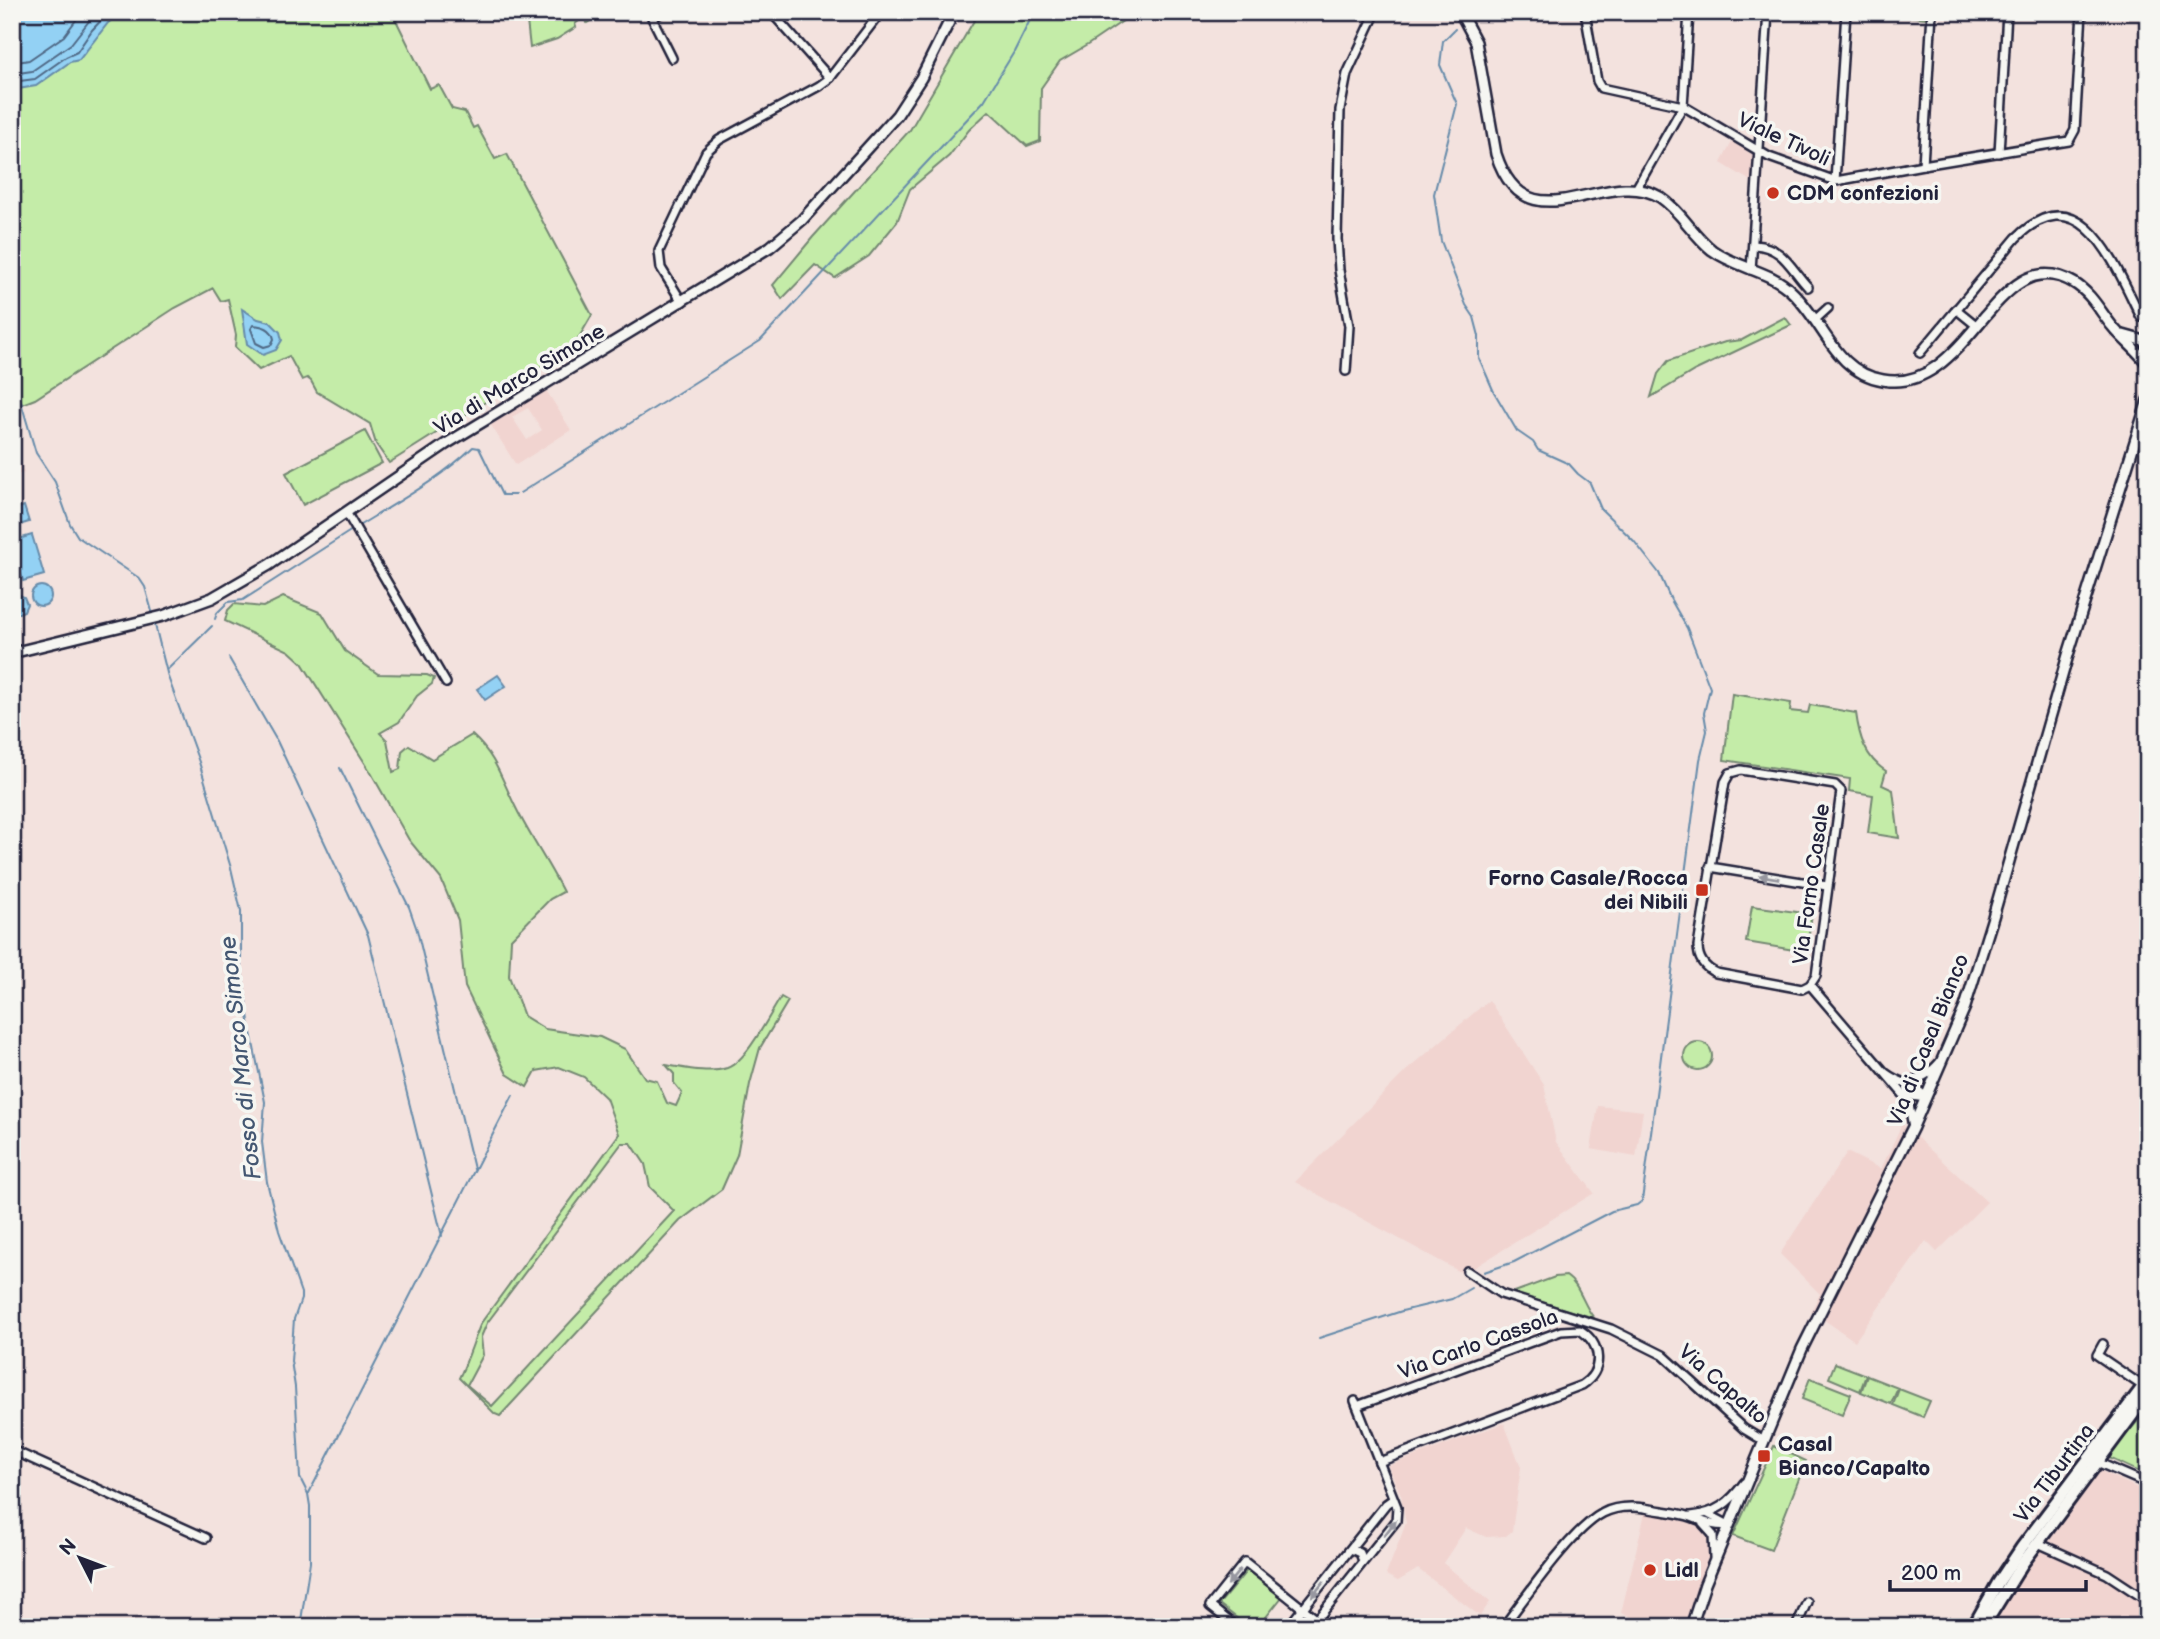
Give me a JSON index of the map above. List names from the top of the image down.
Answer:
{
  "streets": {
    "main road": ["Via Tiburtina"],
    "street": [
      "Viale Tivoli",
      "Via di Marco Simone",
      "Via Forno Casale",
      "Via di Casal Bianco",
      "Via Carlo Cassola",
      "Via Capalto"
    ]
  },
  "crossings": [
    ["Via di Casal Bianco", "Via Capalto"]
  ],
  "water": ["Fosso di Marco Simone"],
  "places": {
    "other": ["CDM confezioni", "Lidl"],
    "transit": ["Forno Casale/Rocca dei Nibili", "Casal Bianco/Capalto"]
  },
  "scale_bar": "200 m",
  "north": "top left"
}
